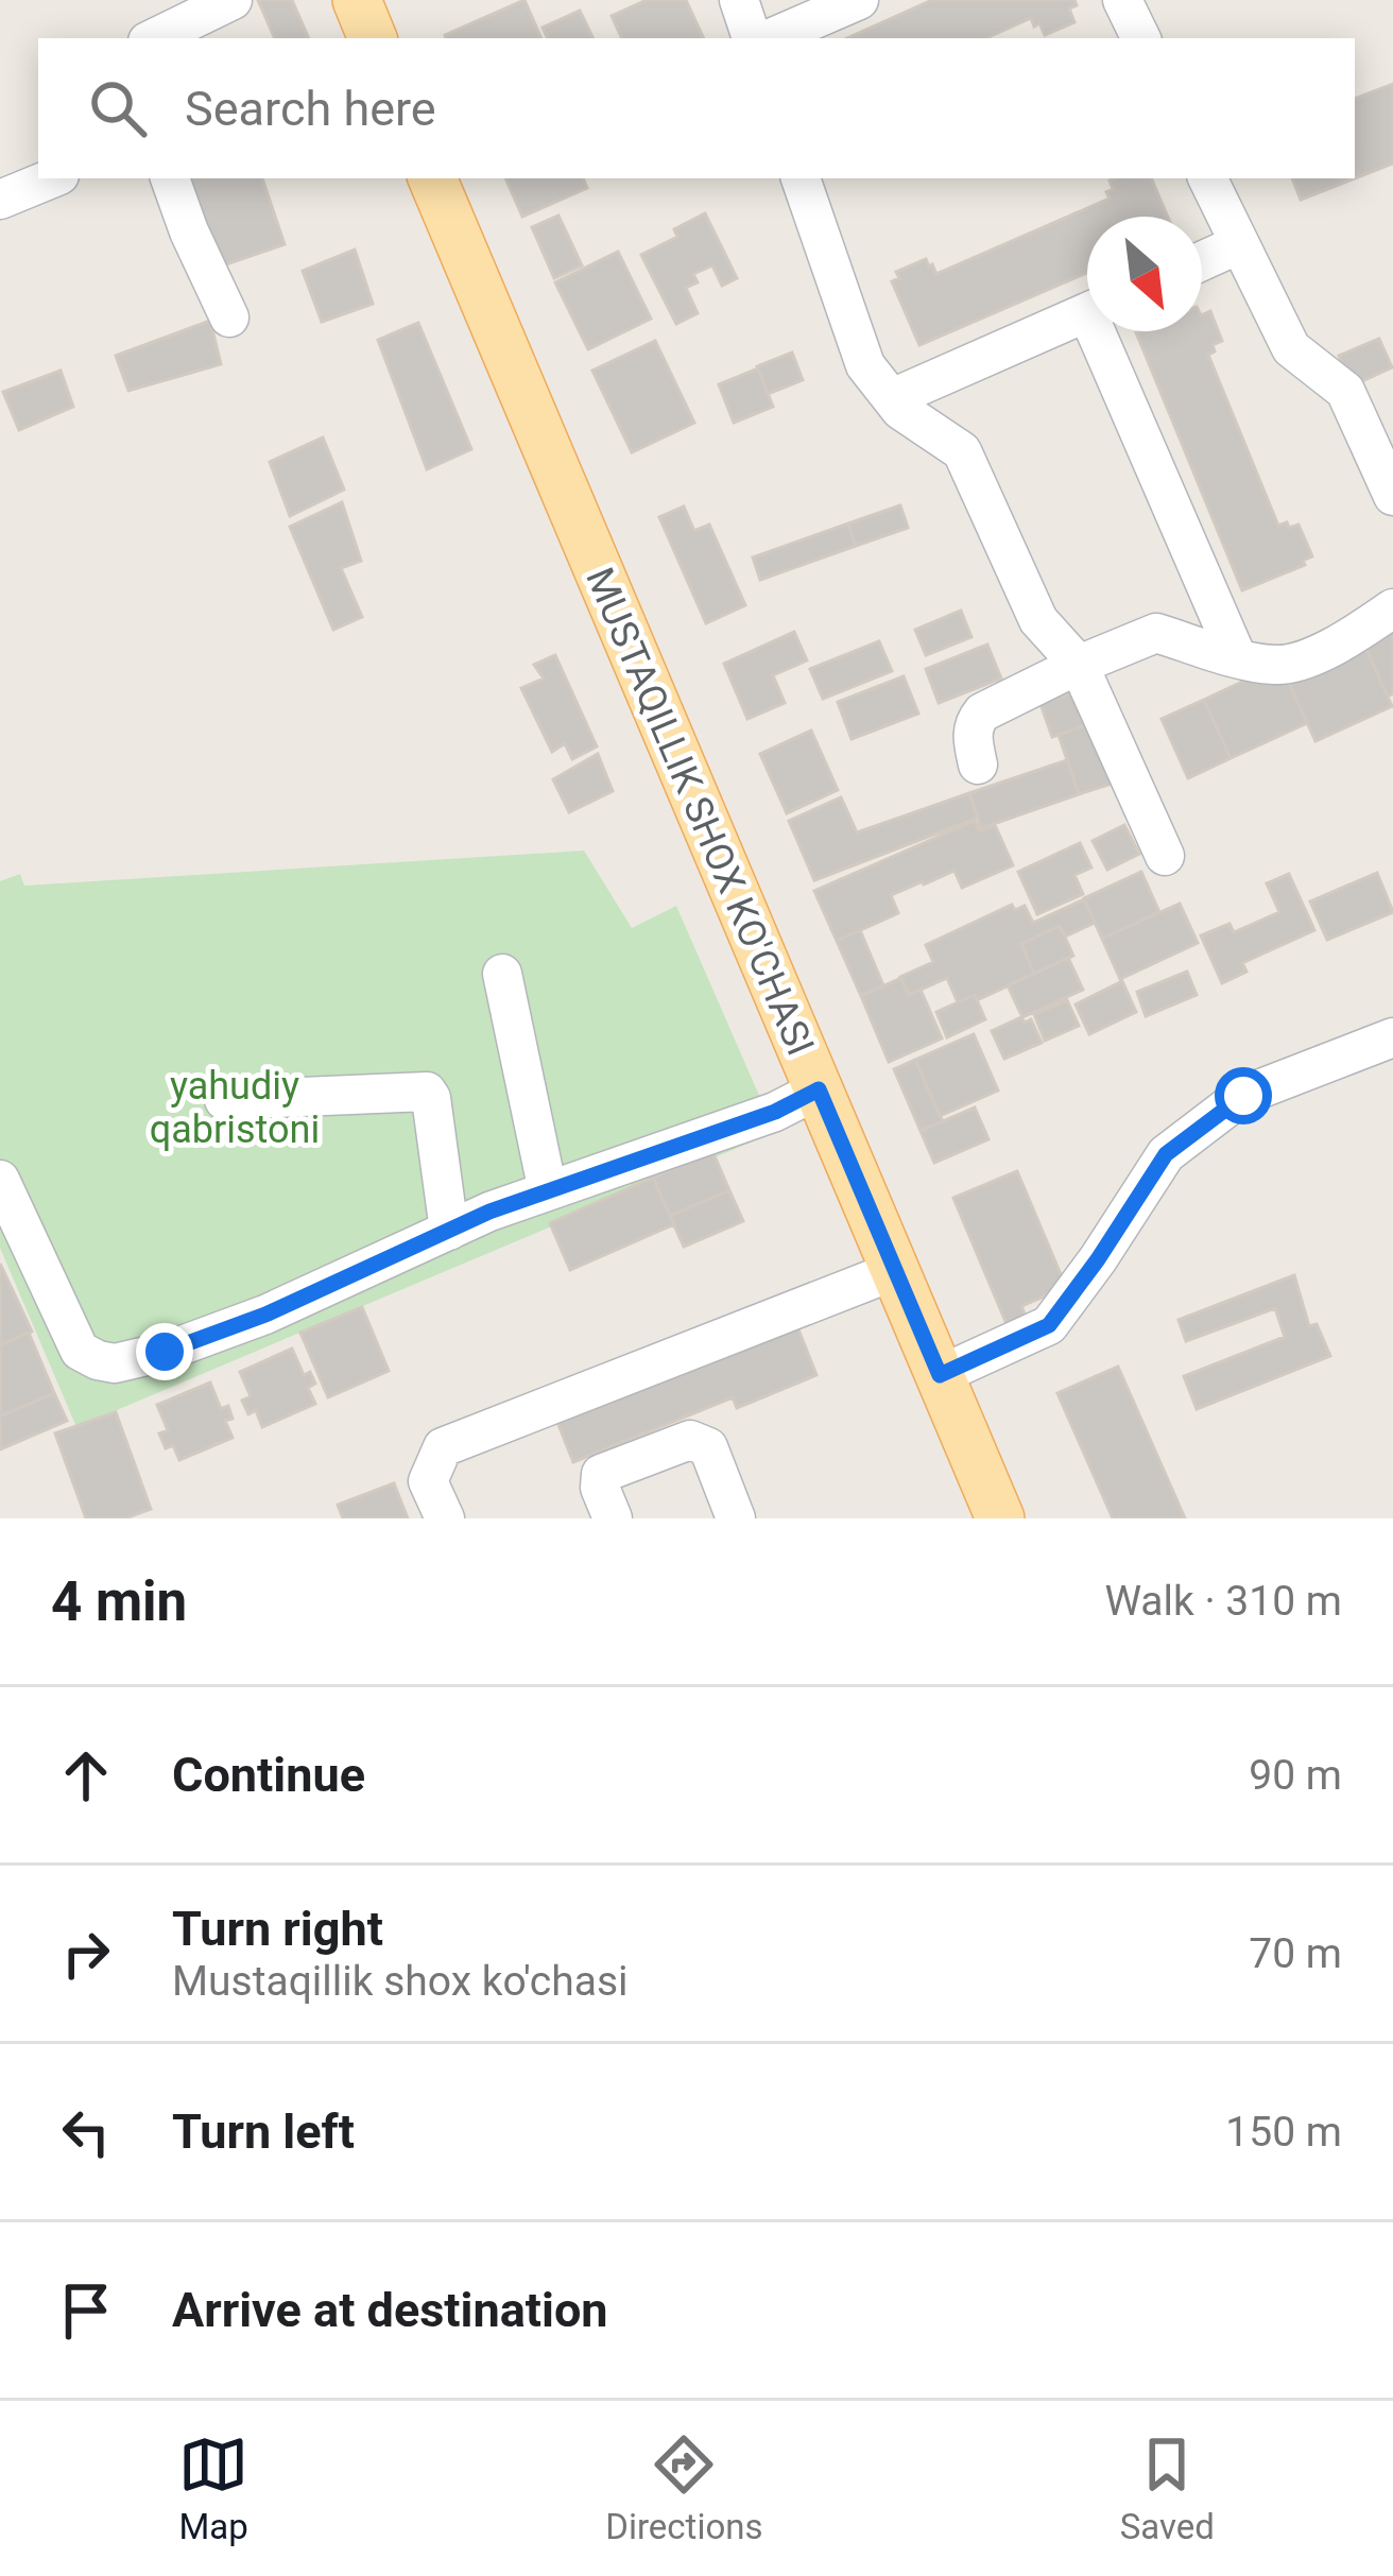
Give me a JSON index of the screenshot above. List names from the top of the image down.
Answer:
{
  "streets": {
    "main road": ["MUSTAQILLIK SHOX KO'CHASI"]
  },
  "parks": ["yahudiy qabristoni"],
  "north": "bottom right",
  "page": {
    "search": "Search here",
    "heading": ["4 min", "Walk · 310 m"],
    "list": [
      ["Continue", "90 m"],
      ["Turn right", "Mustaqillik shox ko'chasi", "70 m"],
      ["Turn left", "150 m"],
      "Arrive at destination"
    ],
    "nav": ["Map", "Directions", "Saved"]
  }
}
